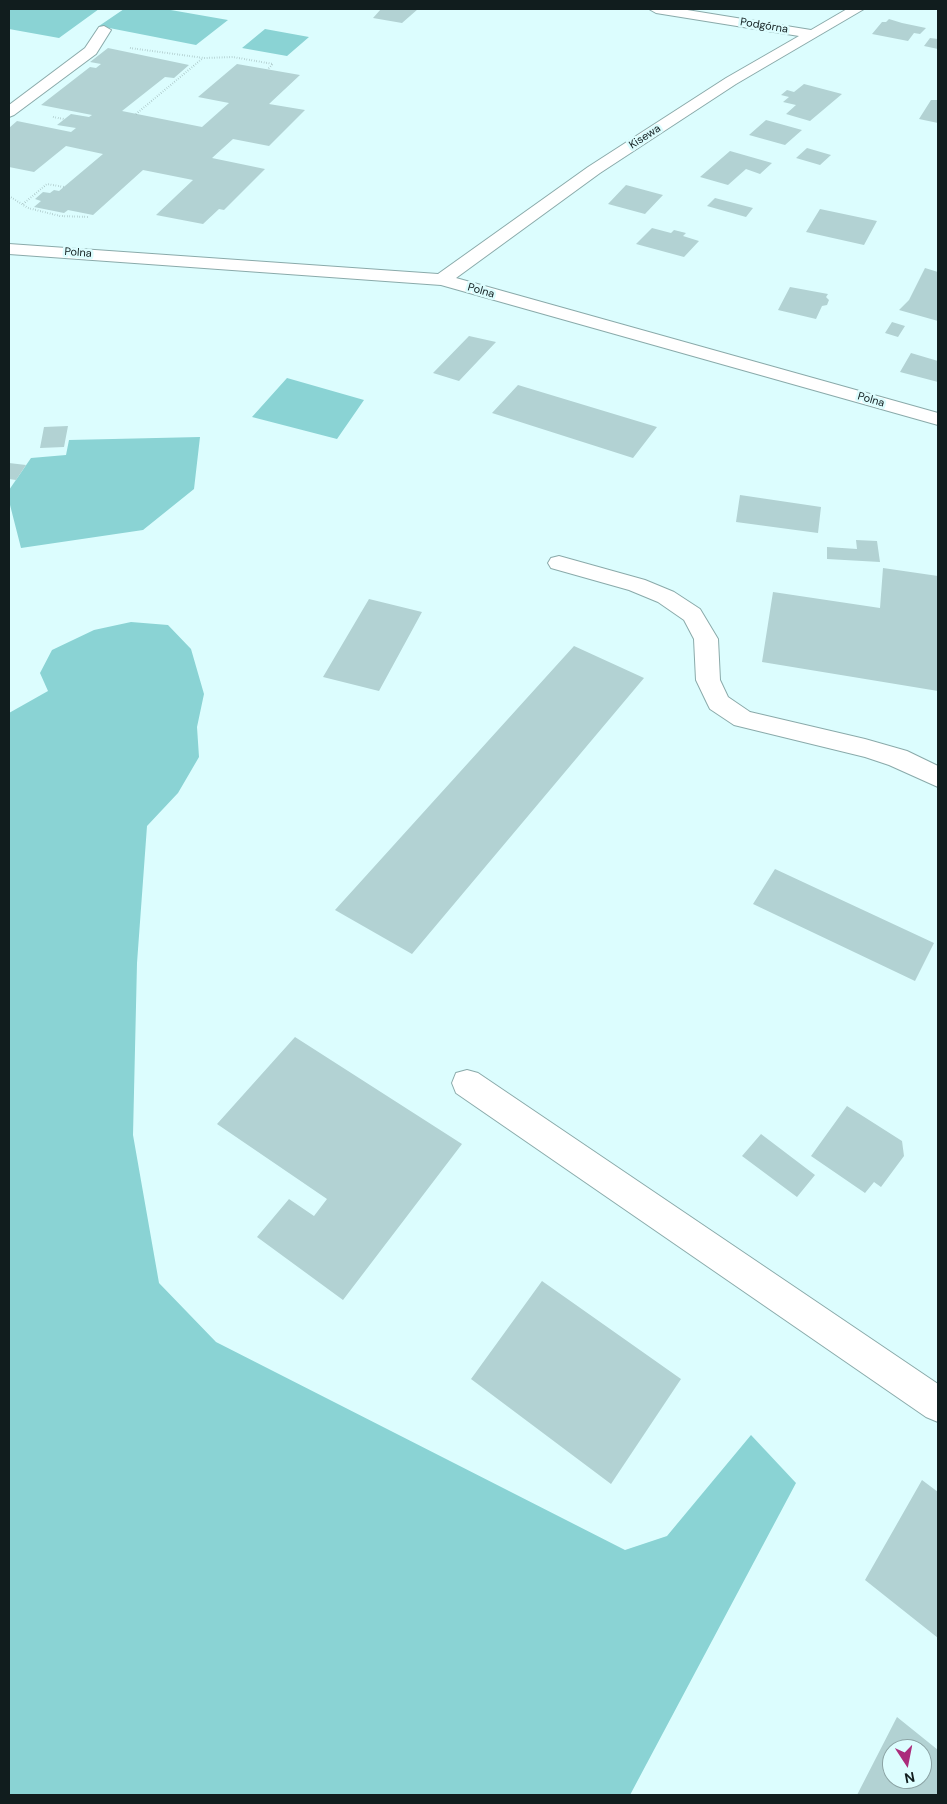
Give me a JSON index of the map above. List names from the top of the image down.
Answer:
{
  "streets": {
    "street": ["Podgórna", "Kisewa", "Polna"]
  },
  "crossings": [
    ["Podgórna", "Kisewa"],
    ["Kisewa", "Polna"]
  ],
  "north": "bottom"
}
